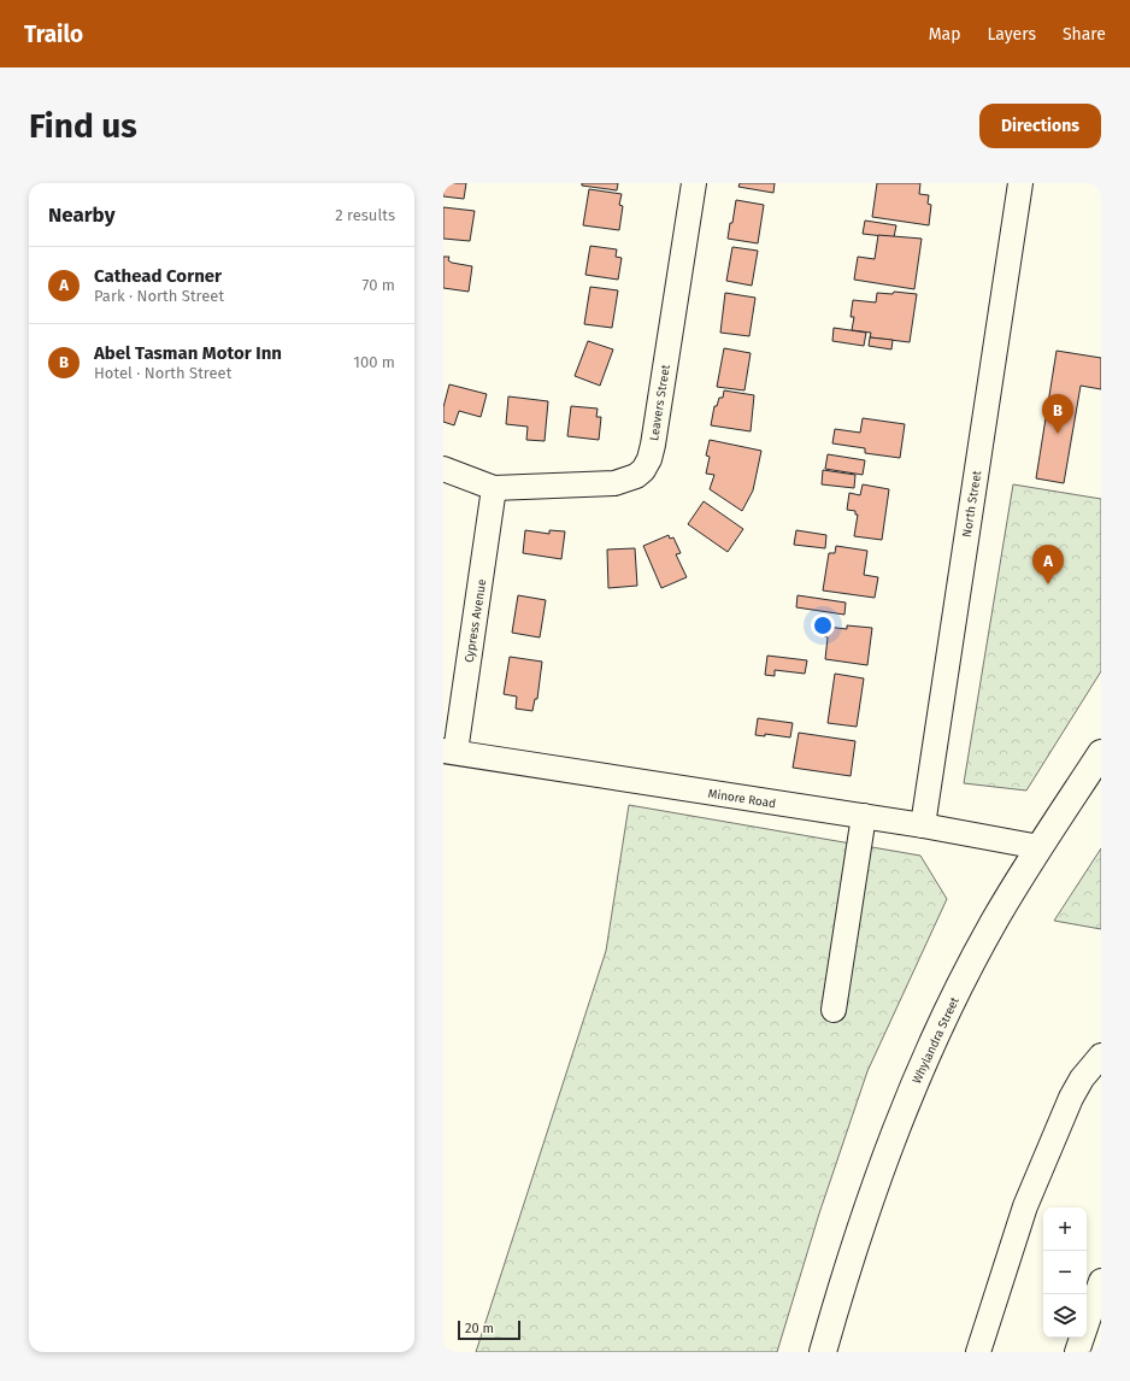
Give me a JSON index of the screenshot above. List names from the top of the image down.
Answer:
{
  "streets": {
    "highway": ["Whylandra Street"],
    "street": [
      "Leavers Street",
      "North Street",
      "Cypress Avenue",
      "Minore Road"
    ]
  },
  "crossings": [
    ["Leavers Street", "Cypress Avenue"],
    ["North Street", "Minore Road"],
    ["Cypress Avenue", "Minore Road"],
    ["Minore Road", "Whylandra Street"]
  ],
  "scale_bar": "20 m",
  "page": {
    "header": "Trailo",
    "nav": ["Map", "Layers", "Share"],
    "buttons": "Directions",
    "title": "Find us",
    "heading": ["Nearby", "2 results"],
    "list": [
      {
        "mark": "A",
        "name": "Cathead Corner",
        "note": "Park · North Street",
        "value": "70 m"
      },
      {
        "mark": "B",
        "name": "Abel Tasman Motor Inn",
        "note": "Hotel · North Street",
        "value": "100 m"
      }
    ],
    "pins": ["B", "A"],
    "map_buttons": ["+", "−"],
    "scale": "20 m"
  }
}
